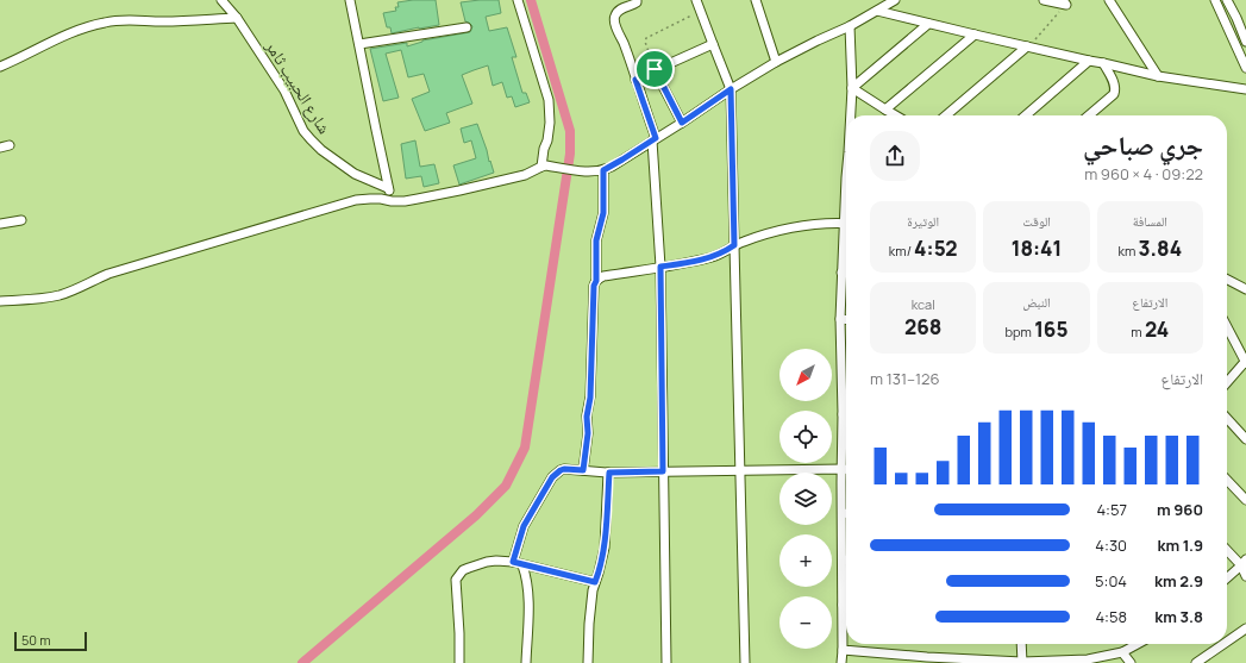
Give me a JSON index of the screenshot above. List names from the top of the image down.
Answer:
{
  "streets": {
    "street": ["شارع الحبيب ثامر"]
  },
  "scale_bar": "50 m",
  "north": "bottom left",
  "page": {
    "heading": ["جري صباحي", "09:22 · 4 × 960 m"],
    "stats": [
      ["المسافة", "3.84 km"],
      ["الوقت", "18:41"],
      ["الوتيرة", "4:52 /km"],
      ["الارتفاع", "24 m"],
      ["النبض", "165 bpm"],
      ["kcal", "268"]
    ],
    "map_buttons": ["+", "−"],
    "chart": ["الارتفاع", "126–131 m"],
    "list": [
      {
        "name": "960 m",
        "note": "4:57"
      },
      {
        "name": "1.9 km",
        "note": "4:30"
      },
      {
        "name": "2.9 km",
        "note": "5:04"
      },
      {
        "name": "3.8 km",
        "note": "4:58"
      }
    ],
    "scale": "50 m"
  }
}
